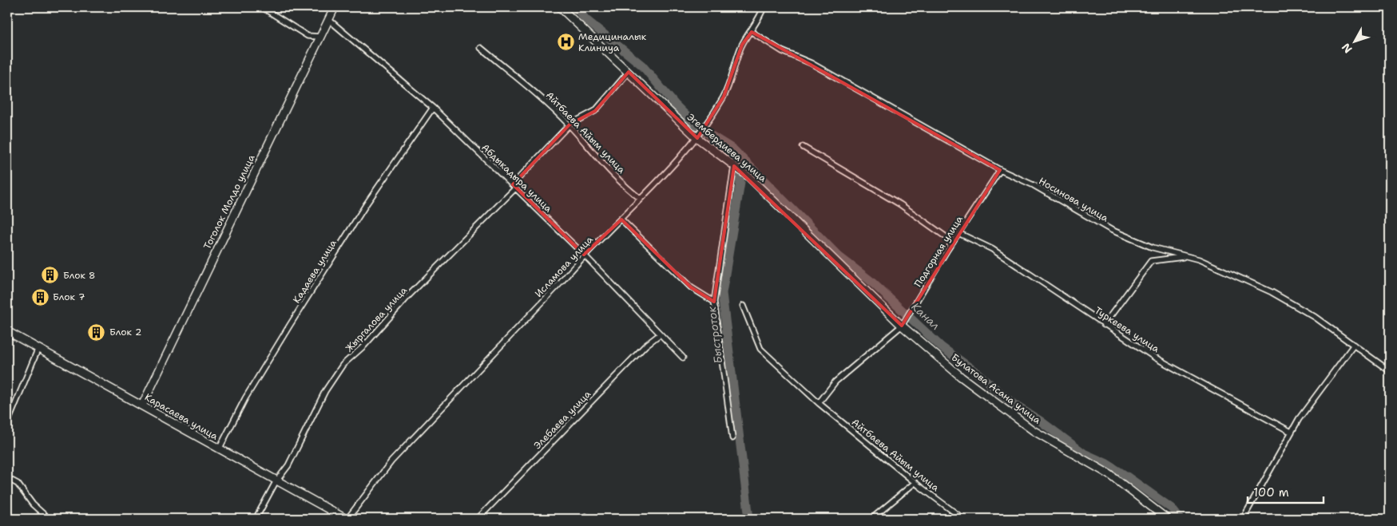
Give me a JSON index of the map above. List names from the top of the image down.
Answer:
{
  "streets": {
    "street": [
      "Айтбаева Айым улица",
      "Эгембердиева улица",
      "Абдыкадыра улица",
      "Носинова улица",
      "Тоголок Молдо улица",
      "Подгорная улица",
      "Исламова улица",
      "Кадаева улица",
      "Жыргалова улица",
      "Туркеева улица",
      "Булатова Асана улица",
      "Карасаева улица",
      "Элебаева улица"
    ]
  },
  "crossings": [
    ["Айтбаева Айым улица", "Подгорная улица"],
    ["Айтбаева Айым улица", "Исламова улица"],
    ["Айтбаева Айым улица", "Жыргалова улица"],
    ["Эгембердиева улица", "Исламова улица"],
    ["Эгембердиева улица", "Жыргалова улица"],
    ["Эгембердиева улица", "Булатова Асана улица"],
    ["Абдыкадыра улица", "Тоголок Молдо улица"],
    ["Абдыкадыра улица", "Исламова улица"],
    ["Абдыкадыра улица", "Кадаева улица"],
    ["Абдыкадыра улица", "Жыргалова улица"],
    ["Абдыкадыра улица", "Элебаева улица"],
    ["Носинова улица", "Подгорная улица"],
    ["Носинова улица", "Исламова улица"],
    ["Тоголок Молдо улица", "Карасаева улица"],
    ["Подгорная улица", "Туркеева улица"],
    ["Подгорная улица", "Булатова Асана улица"],
    ["Исламова улица", "Карасаева улица"],
    ["Кадаева улица", "Карасаева улица"],
    ["Жыргалова улица", "Карасаева улица"]
  ],
  "water": ["Канал", "Быстроток"],
  "places": {
    "hospital": ["Медициналык Клиниуа"],
    "building": ["Блок 8", "Блок 7", "Блок 2"]
  },
  "scale_bar": "100 m",
  "north": "bottom left"
}
